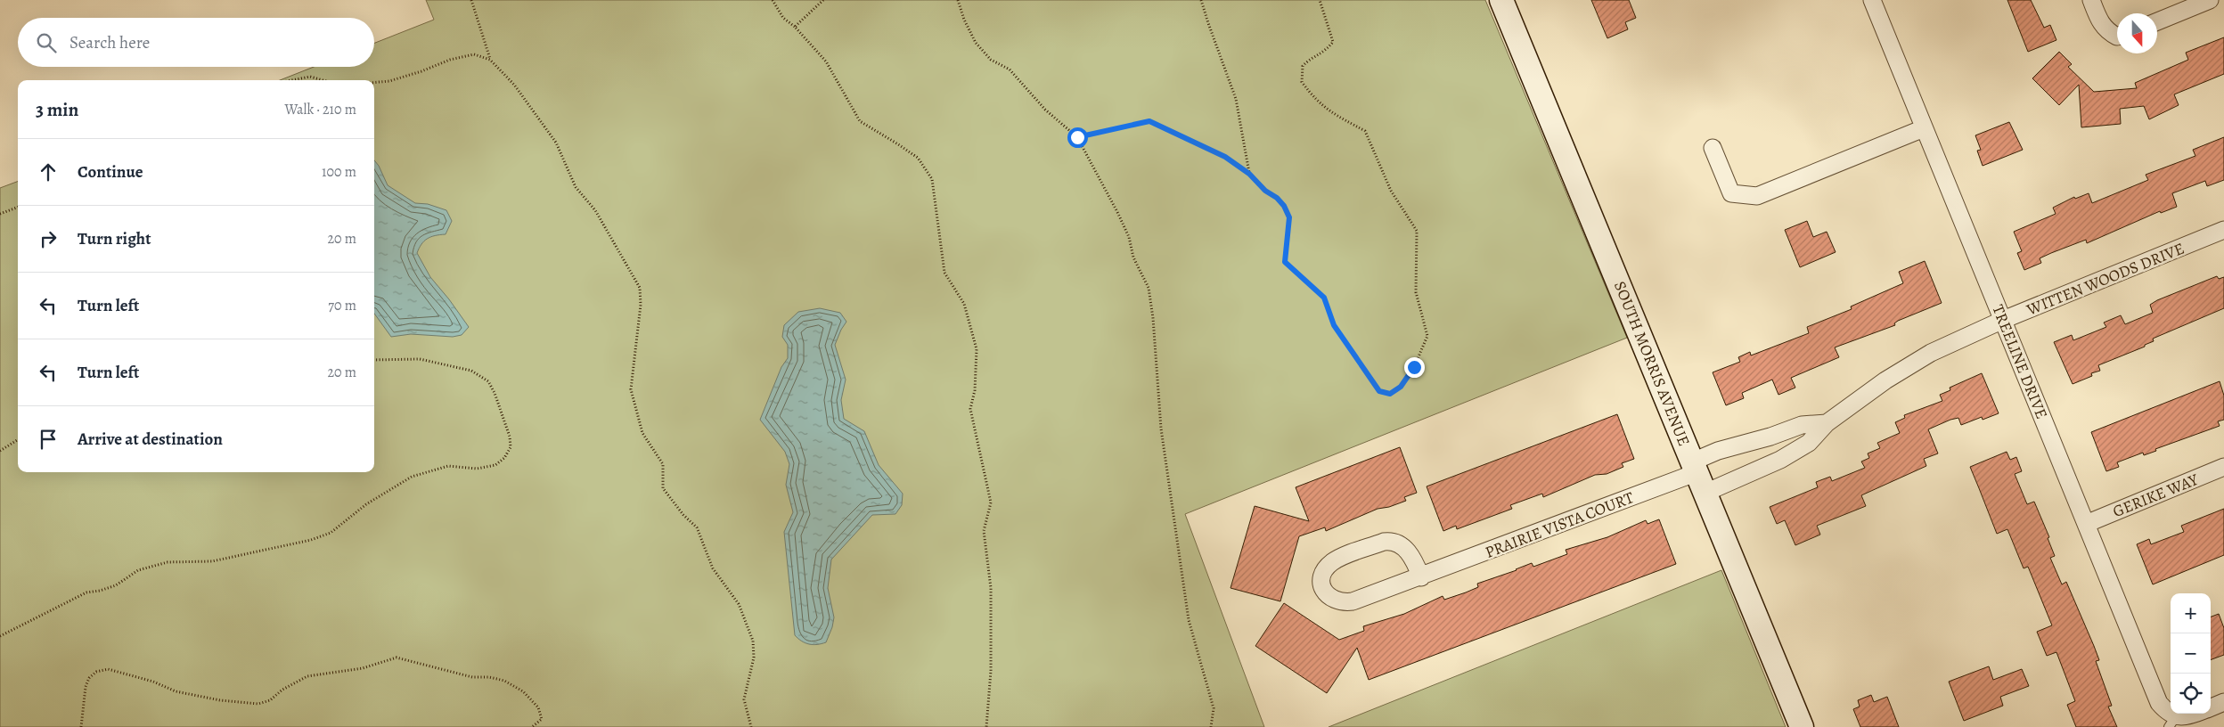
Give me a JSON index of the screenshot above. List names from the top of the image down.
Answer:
{
  "streets": {
    "street": [
      "WITTEN WOODS DRIVE",
      "TREELINE DRIVE",
      "SOUTH MORRIS AVENUE",
      "GERIKE WAY",
      "PRAIRIE VISTA COURT"
    ]
  },
  "crossings": [
    ["WITTEN WOODS DRIVE", "TREELINE DRIVE"],
    ["WITTEN WOODS DRIVE", "SOUTH MORRIS AVENUE"],
    ["WITTEN WOODS DRIVE", "PRAIRIE VISTA COURT"],
    ["TREELINE DRIVE", "GERIKE WAY"],
    ["SOUTH MORRIS AVENUE", "PRAIRIE VISTA COURT"]
  ],
  "north": "bottom",
  "page": {
    "search": "Search here",
    "heading": ["3 min", "Walk · 210 m"],
    "list": [
      ["Continue", "100 m"],
      ["Turn right", "20 m"],
      ["Turn left", "70 m"],
      ["Turn left", "20 m"],
      "Arrive at destination"
    ],
    "map_buttons": ["+", "−"]
  }
}
